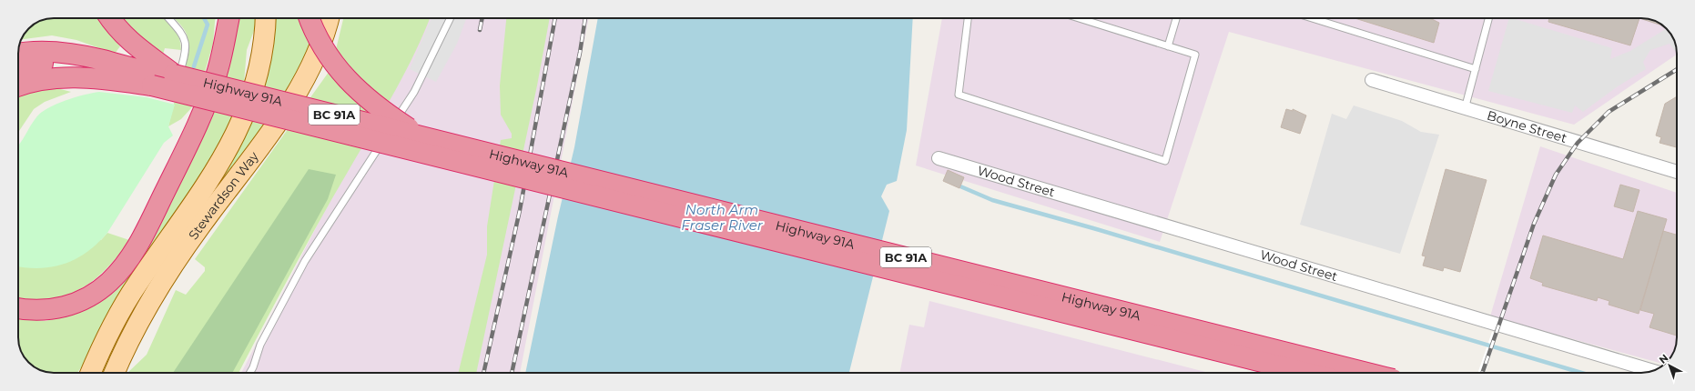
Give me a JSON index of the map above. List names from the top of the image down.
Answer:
{
  "streets": {
    "highway": ["Highway 91A", "BC 91A"],
    "main road": ["Stewardson Way"],
    "street": ["Boyne Street", "Wood Street"]
  },
  "water": ["North Arm Fraser River"],
  "north": "top left"
}
